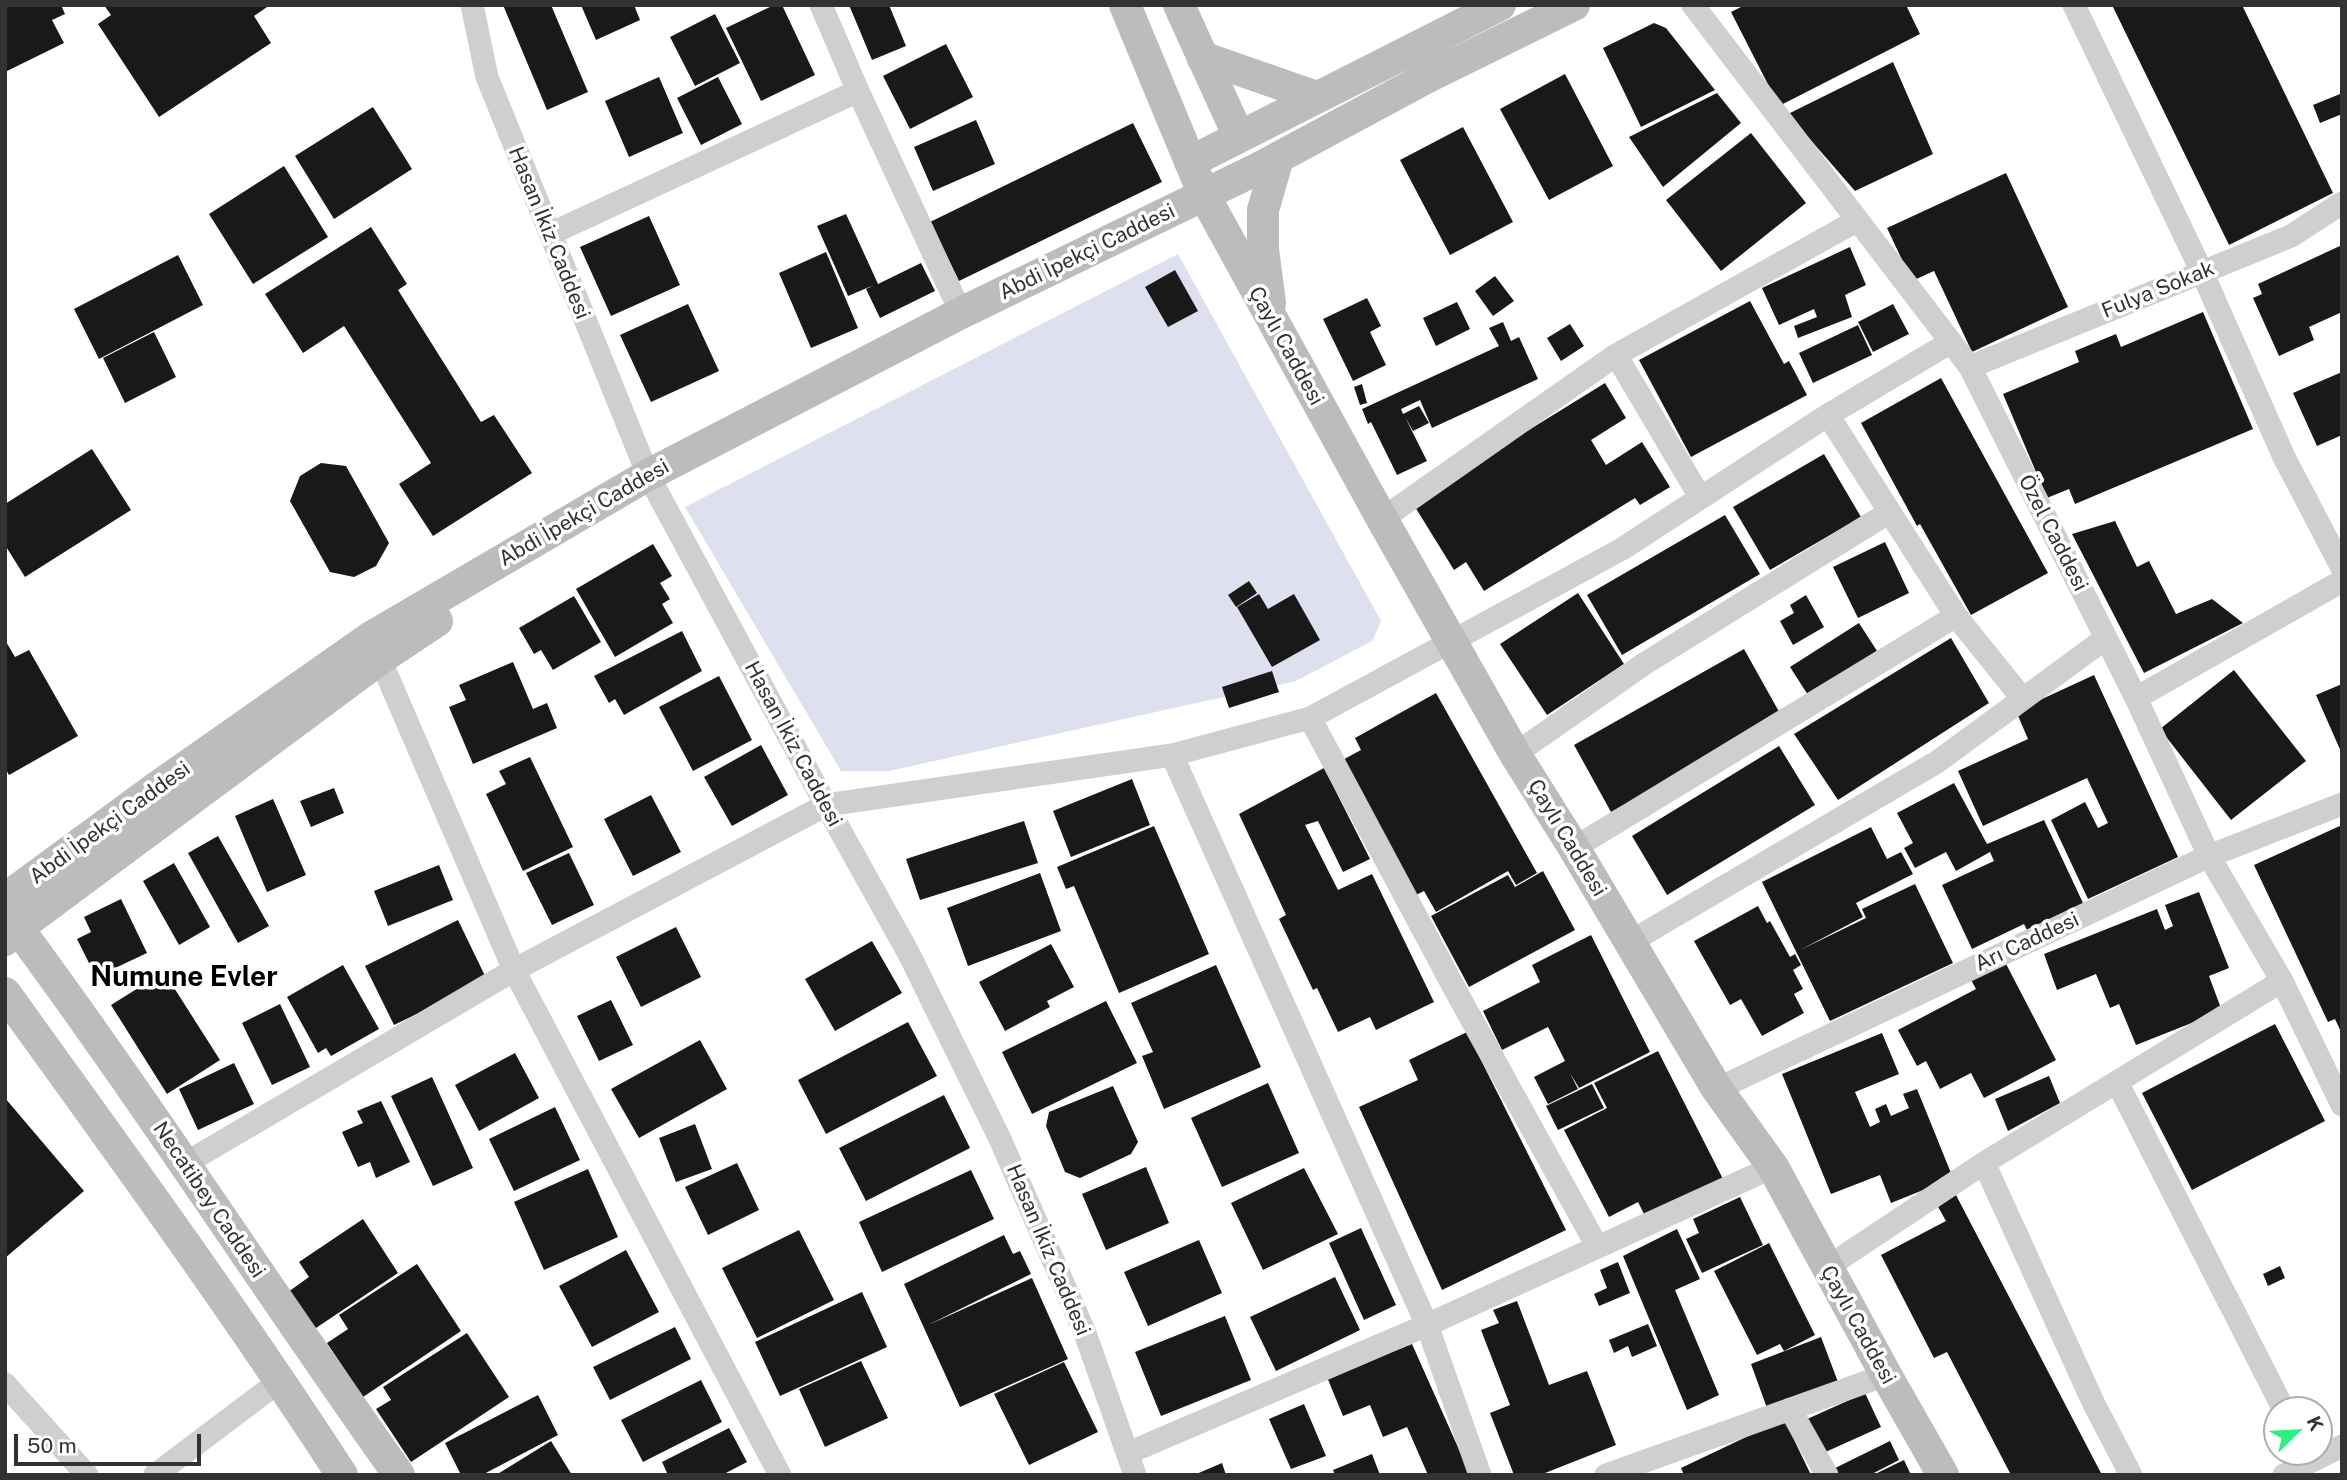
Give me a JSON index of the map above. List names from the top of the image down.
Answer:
{
  "streets": {
    "street": [
      "Hasan İkiz Caddesi",
      "Abdi İpekçi Caddesi",
      "Fulya Sokak",
      "Çaylı Caddesi",
      "Özel Caddesi",
      "Arı Caddesi",
      "Necatibey Caddesi"
    ]
  },
  "crossings": [
    ["Hasan İkiz Caddesi", "Abdi İpekçi Caddesi"],
    ["Abdi İpekçi Caddesi", "Çaylı Caddesi"],
    ["Fulya Sokak", "Özel Caddesi"],
    ["Çaylı Caddesi", "Arı Caddesi"],
    ["Özel Caddesi", "Arı Caddesi"]
  ],
  "districts": ["Numune Evler"],
  "scale_bar": "50 m",
  "north": "top right"
}
